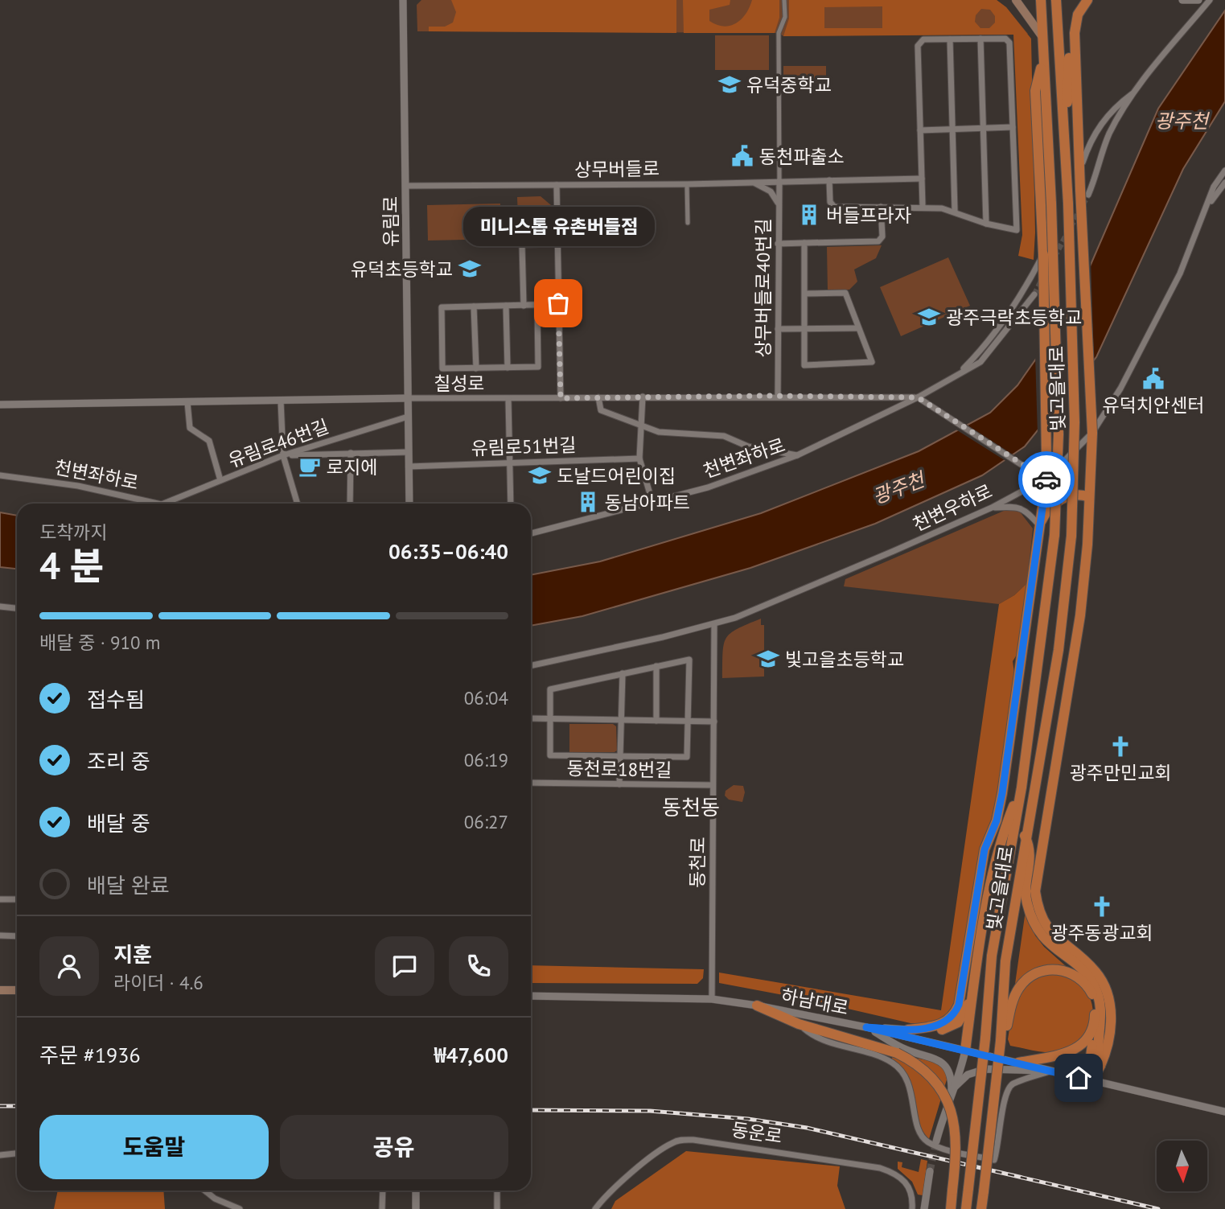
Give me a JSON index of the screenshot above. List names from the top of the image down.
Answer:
{
  "streets": {
    "highway": ["빛고을대로"],
    "street": [
      "상무버들로",
      "유림로",
      "상무버들로40번길",
      "칠성로",
      "유림로46번길",
      "유림로51번길",
      "천변좌하로",
      "천변우하로",
      "동천로18번길",
      "동천로",
      "하남대로",
      "동운로"
    ]
  },
  "crossings": [
    ["상무버들로", "유림로"],
    ["상무버들로", "상무버들로40번길"],
    ["유림로", "칠성로"],
    ["유림로", "유림로46번길"],
    ["유림로", "유림로51번길"],
    ["상무버들로40번길", "칠성로"],
    ["칠성로", "천변좌하로"],
    ["천변우하로", "동천로"],
    ["동천로18번길", "동천로"],
    ["동천로", "하남대로"]
  ],
  "districts": ["동천동"],
  "water": ["광주천"],
  "places": {
    "school or university": [
      "유덕중학교",
      "유덕초등학교",
      "광주극락초등학교",
      "도날드어린이집",
      "빛고을초등학교"
    ],
    "public building": ["동천파출소", "유덕치안센터"],
    "building": ["버들프라자", "동남아파트"],
    "other": ["미니스톱 유촌버들점"],
    "cafe": ["로지에"],
    "church": ["광주만민교회", "광주동광교회"]
  },
  "north": "bottom",
  "page": {
    "bubble": "미니스톱 유촌버들점",
    "heading": ["4 분", "도착까지", "06:35–06:40"],
    "panel": [
      "지훈",
      "라이더 · 4.6",
      "주문 #1936",
      "₩47,600"
    ],
    "bar": "배달 중 · 910 m",
    "list": [
      ["접수됨", "06:04"],
      ["조리 중", "06:19"],
      ["배달 중", "06:27"],
      "배달 완료"
    ],
    "buttons": ["도움말", "공유"]
  }
}
